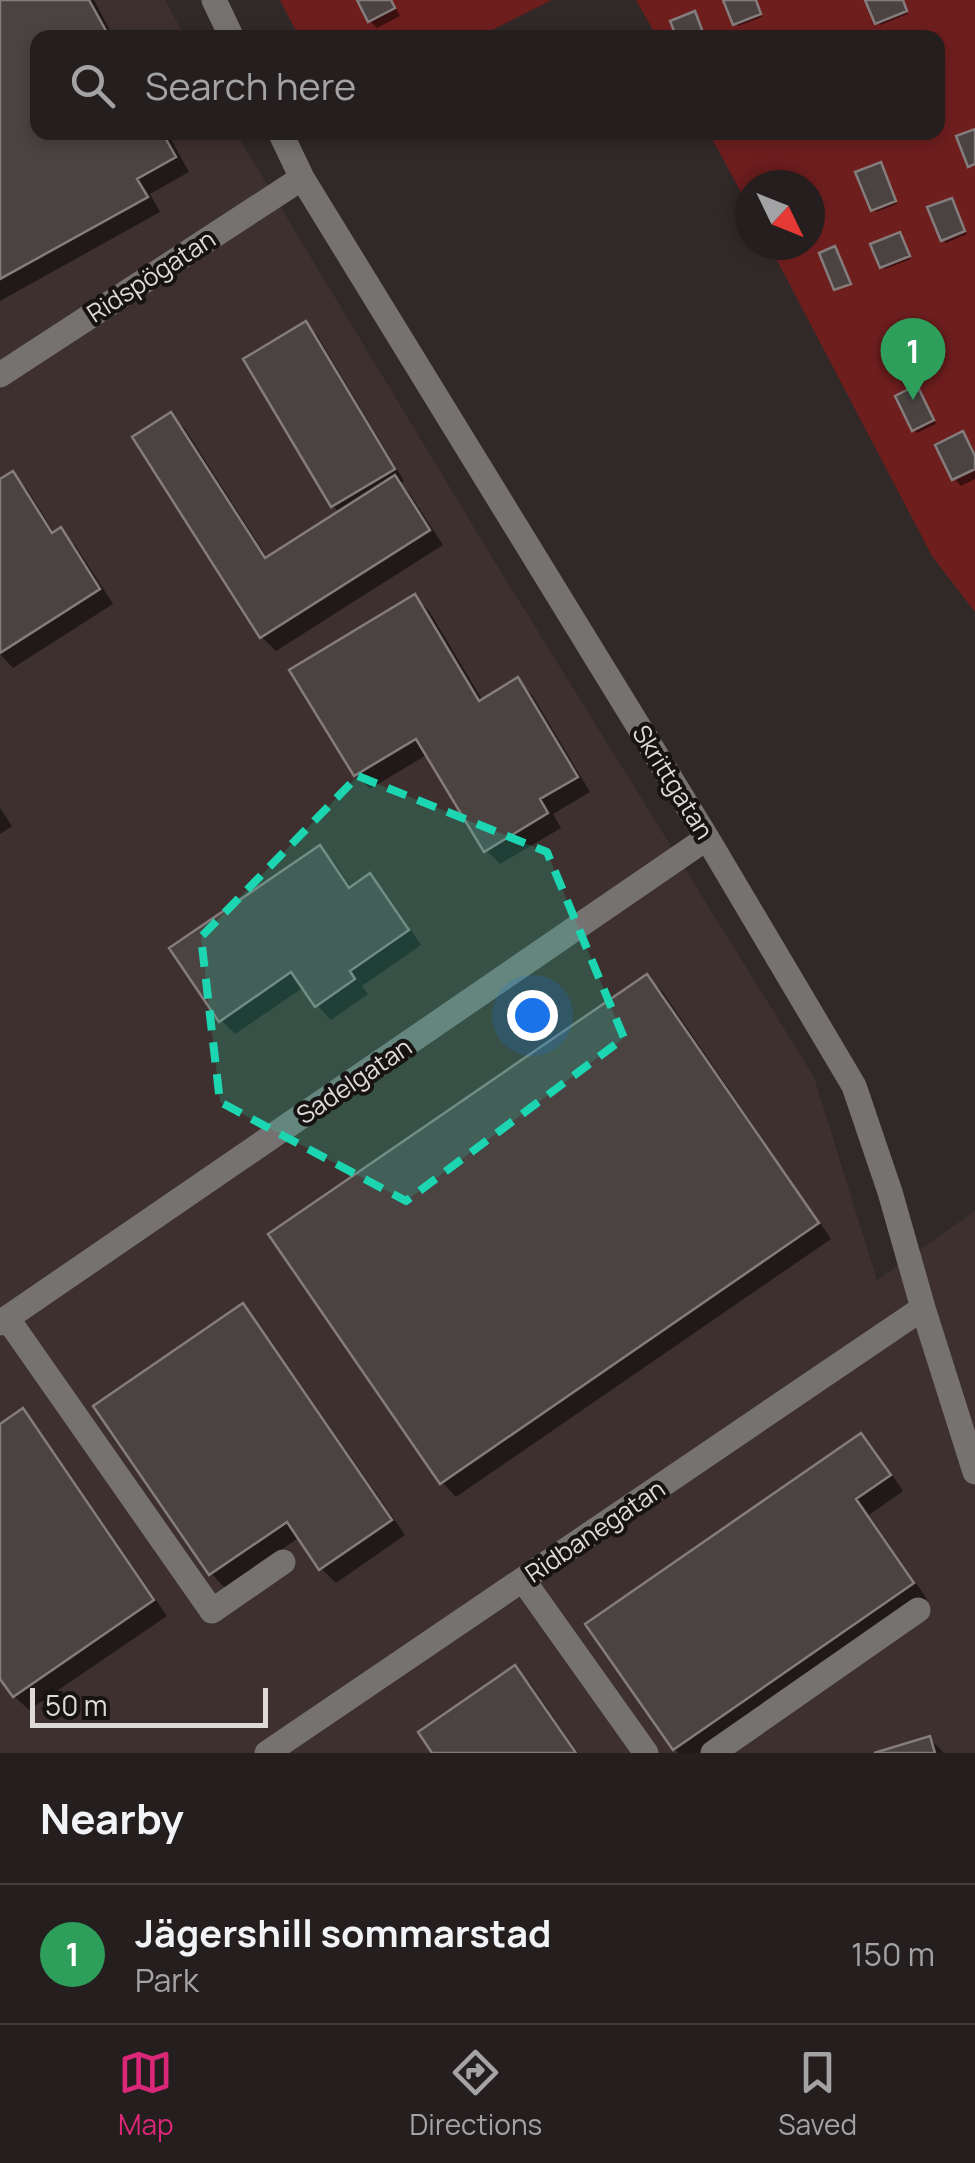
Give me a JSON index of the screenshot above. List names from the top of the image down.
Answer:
{
  "streets": {
    "street": [
      "Ridspögatan",
      "Skrittgatan",
      "Sadelgatan",
      "Ridbanegatan"
    ]
  },
  "crossings": [
    ["Ridspögatan", "Skrittgatan"],
    ["Skrittgatan", "Sadelgatan"],
    ["Skrittgatan", "Ridbanegatan"]
  ],
  "scale_bar": "50 m",
  "north": "bottom right",
  "page": {
    "search": "Search here",
    "pins": "1",
    "scale": "50 m",
    "heading": "Nearby",
    "list": [
      {
        "mark": "1",
        "name": "Jägershill sommarstad",
        "note": "Park",
        "value": "150 m"
      }
    ],
    "nav": ["Map", "Directions", "Saved"]
  }
}
